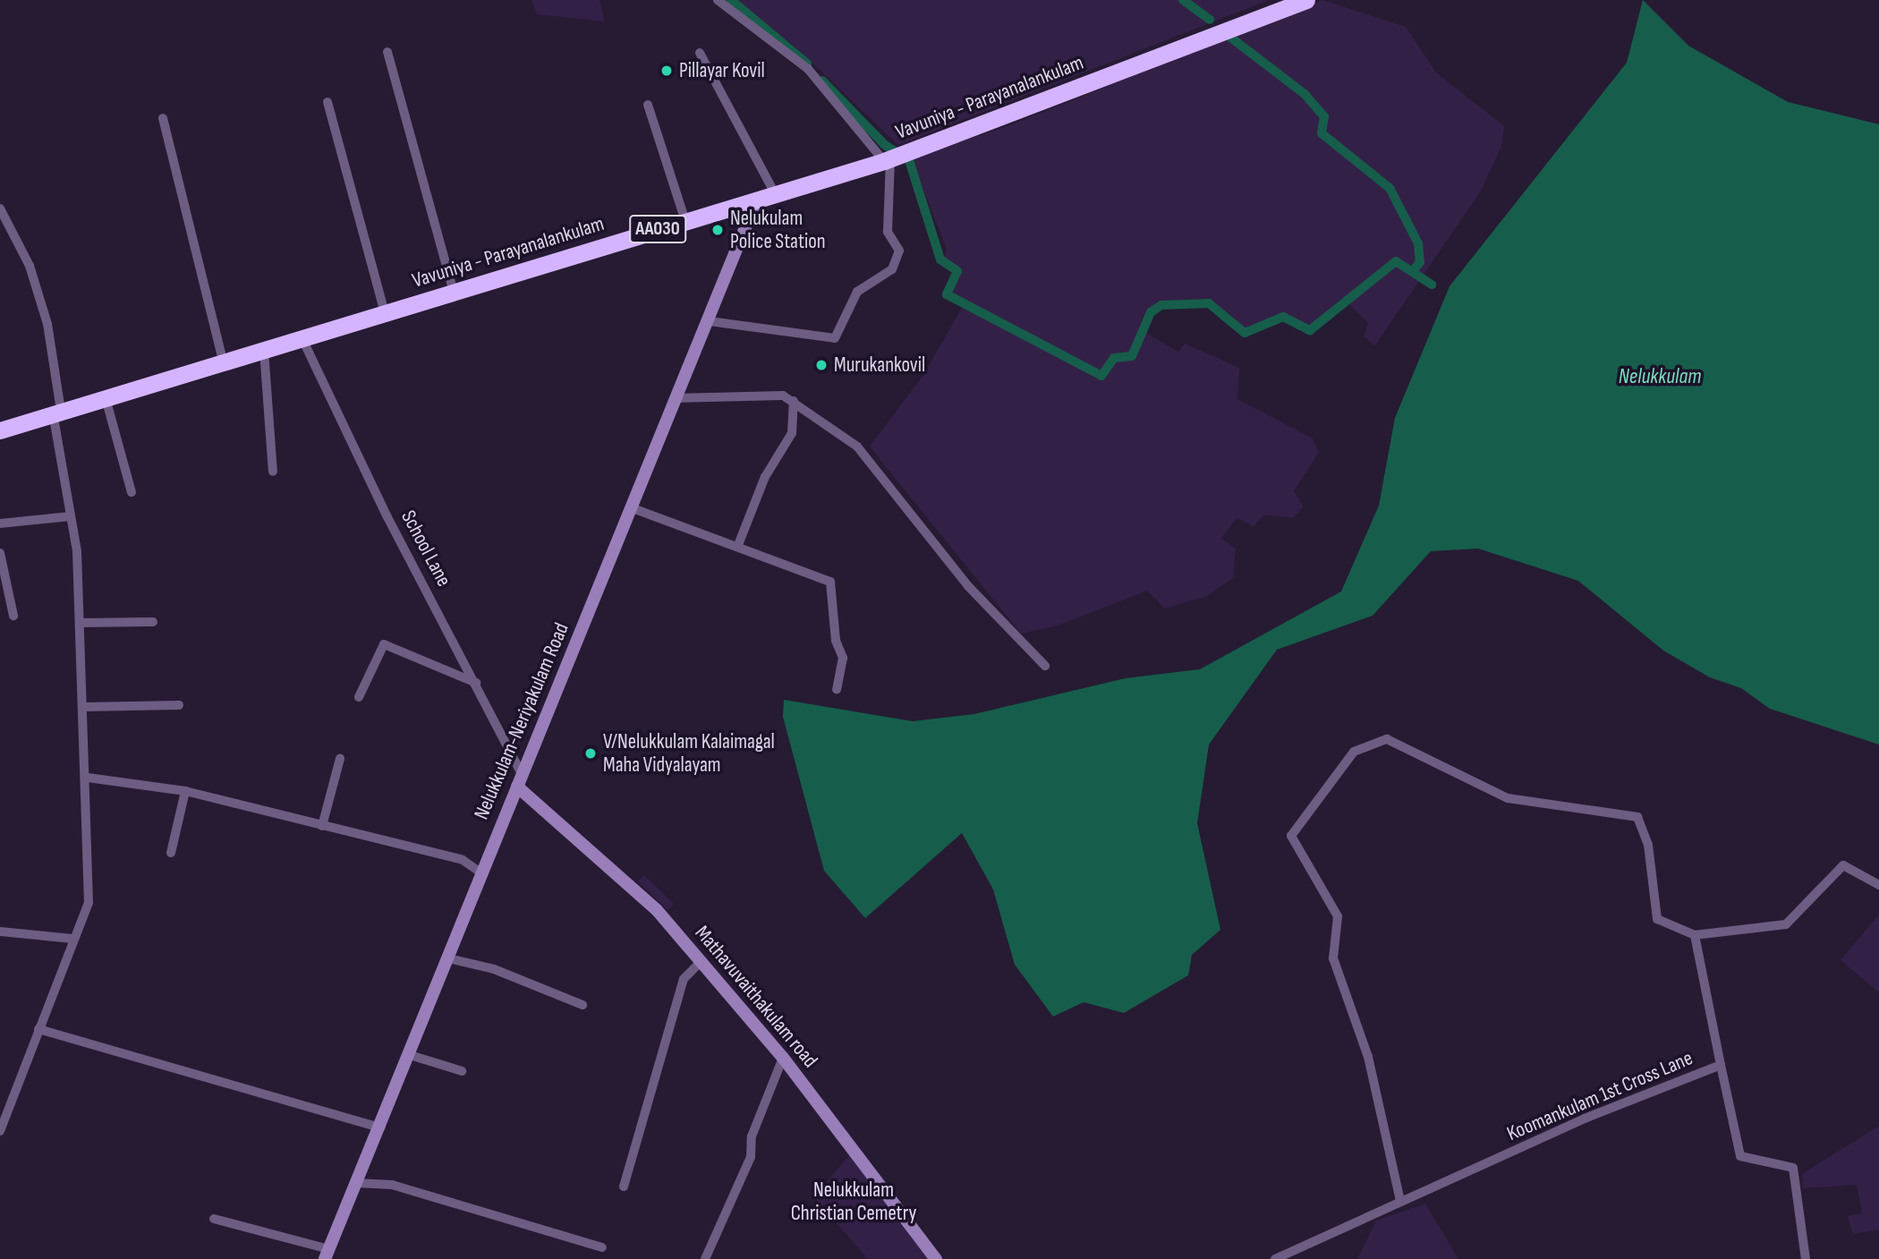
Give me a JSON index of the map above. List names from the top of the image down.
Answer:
{
  "streets": {
    "highway": ["Vavuniya - Parayanalankulam", "AA030"],
    "main road": ["Nelukkulam-Neriyakulam Road", "Mathavuvaithakulam road"],
    "street": ["School Lane", "Koomankulam 1st Cross Lane"]
  },
  "crossings": [
    ["Vavuniya - Parayanalankulam", "School Lane"],
    ["Vavuniya - Parayanalankulam", "Nelukkulam-Neriyakulam Road"],
    ["School Lane", "Nelukkulam-Neriyakulam Road"],
    ["School Lane", "Mathavuvaithakulam road"],
    ["Nelukkulam-Neriyakulam Road", "Mathavuvaithakulam road"]
  ],
  "water": ["Nelukkulam"],
  "parks": ["Nelukkulam Christian Cemetry"],
  "places": [
    "Pillayar Kovil",
    "Nelukulam Police Station",
    "Murukankovil",
    "V/Nelukkulam Kalaimagal Maha Vidyalayam"
  ]
}
